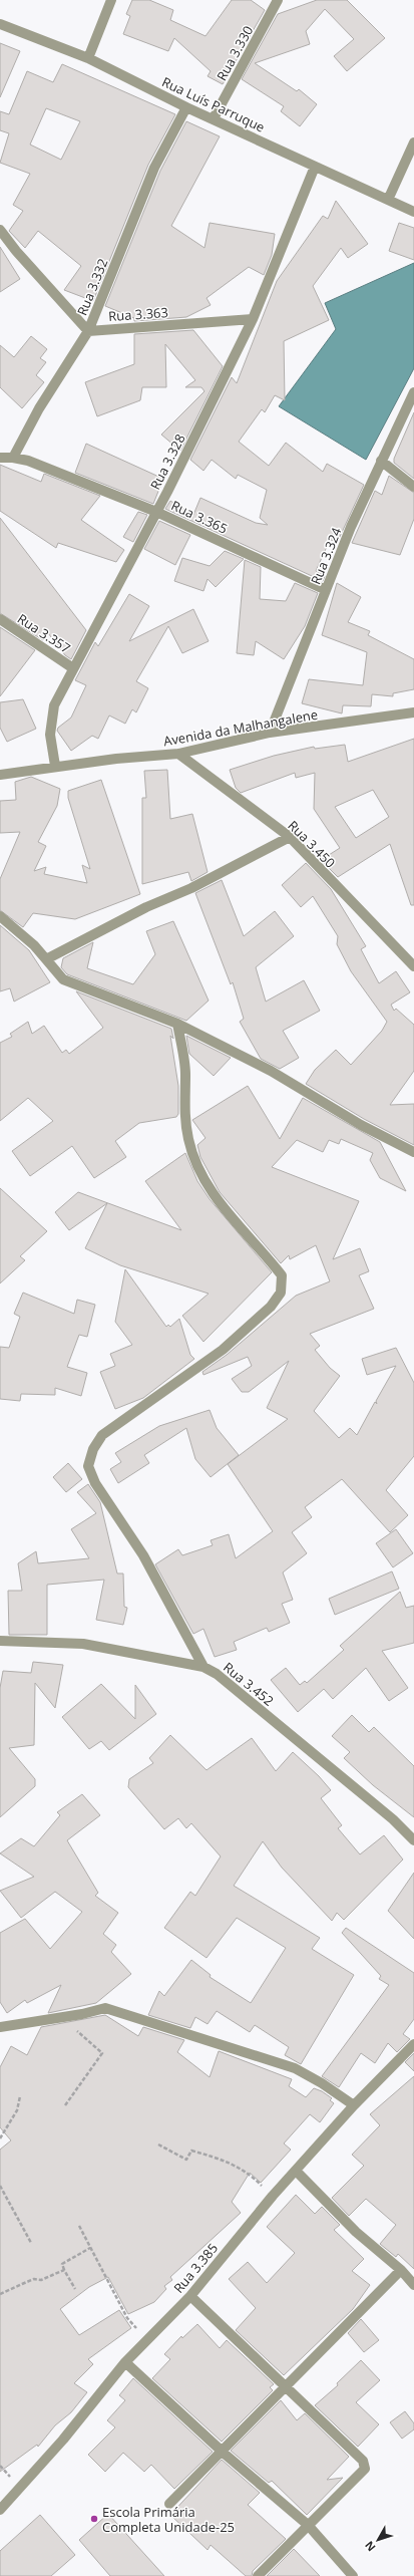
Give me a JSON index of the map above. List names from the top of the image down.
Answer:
{
  "streets": {
    "street": [
      "Rua 3.330",
      "Rua Luís Parruque",
      "Rua 3.332",
      "Rua 3.363",
      "Rua 3.328",
      "Rua 3.365",
      "Rua 3.324",
      "Rua 3.357",
      "Avenida da Malhangalene",
      "Rua 3.450",
      "Rua 3.452",
      "Rua 3.385"
    ]
  },
  "crossings": [
    ["Rua 3.330", "Rua Luís Parruque"],
    ["Rua Luís Parruque", "Rua 3.332"],
    ["Rua Luís Parruque", "Rua 3.328"],
    ["Rua 3.332", "Rua 3.363"],
    ["Rua 3.332", "Rua 3.365"],
    ["Rua 3.363", "Rua 3.328"],
    ["Rua 3.328", "Rua 3.365"],
    ["Rua 3.328", "Rua 3.357"],
    ["Rua 3.328", "Avenida da Malhangalene"],
    ["Rua 3.365", "Rua 3.324"],
    ["Rua 3.324", "Avenida da Malhangalene"],
    ["Avenida da Malhangalene", "Rua 3.450"]
  ],
  "places": ["Escola Primária Completa Unidade-25"],
  "north": "bottom left"
}
